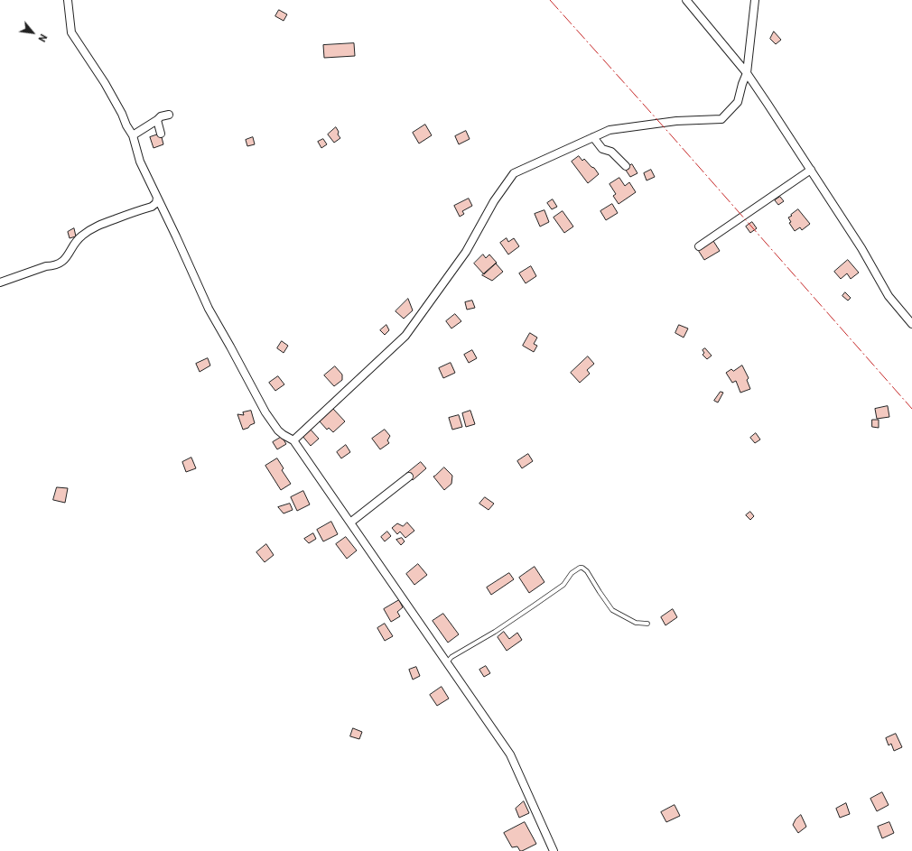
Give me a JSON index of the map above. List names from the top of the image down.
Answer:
{
  "north": "bottom right"
}
